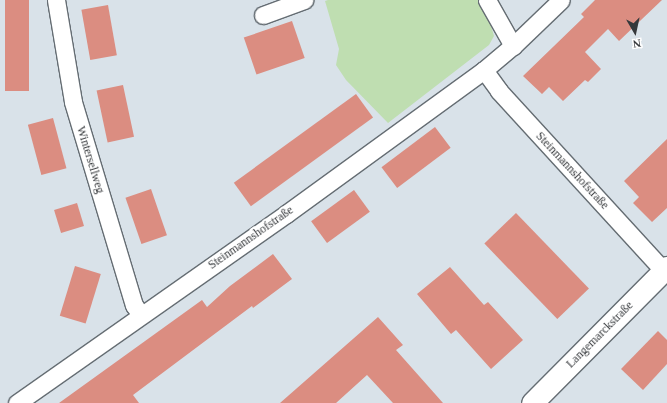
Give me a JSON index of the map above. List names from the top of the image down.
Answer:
{
  "streets": {
    "street": ["Wintersellweg", "Steinmannshofstraße", "Langemarckstraße"]
  },
  "crossings": [
    ["Wintersellweg", "Steinmannshofstraße"],
    ["Steinmannshofstraße", "Langemarckstraße"]
  ],
  "north": "bottom"
}
